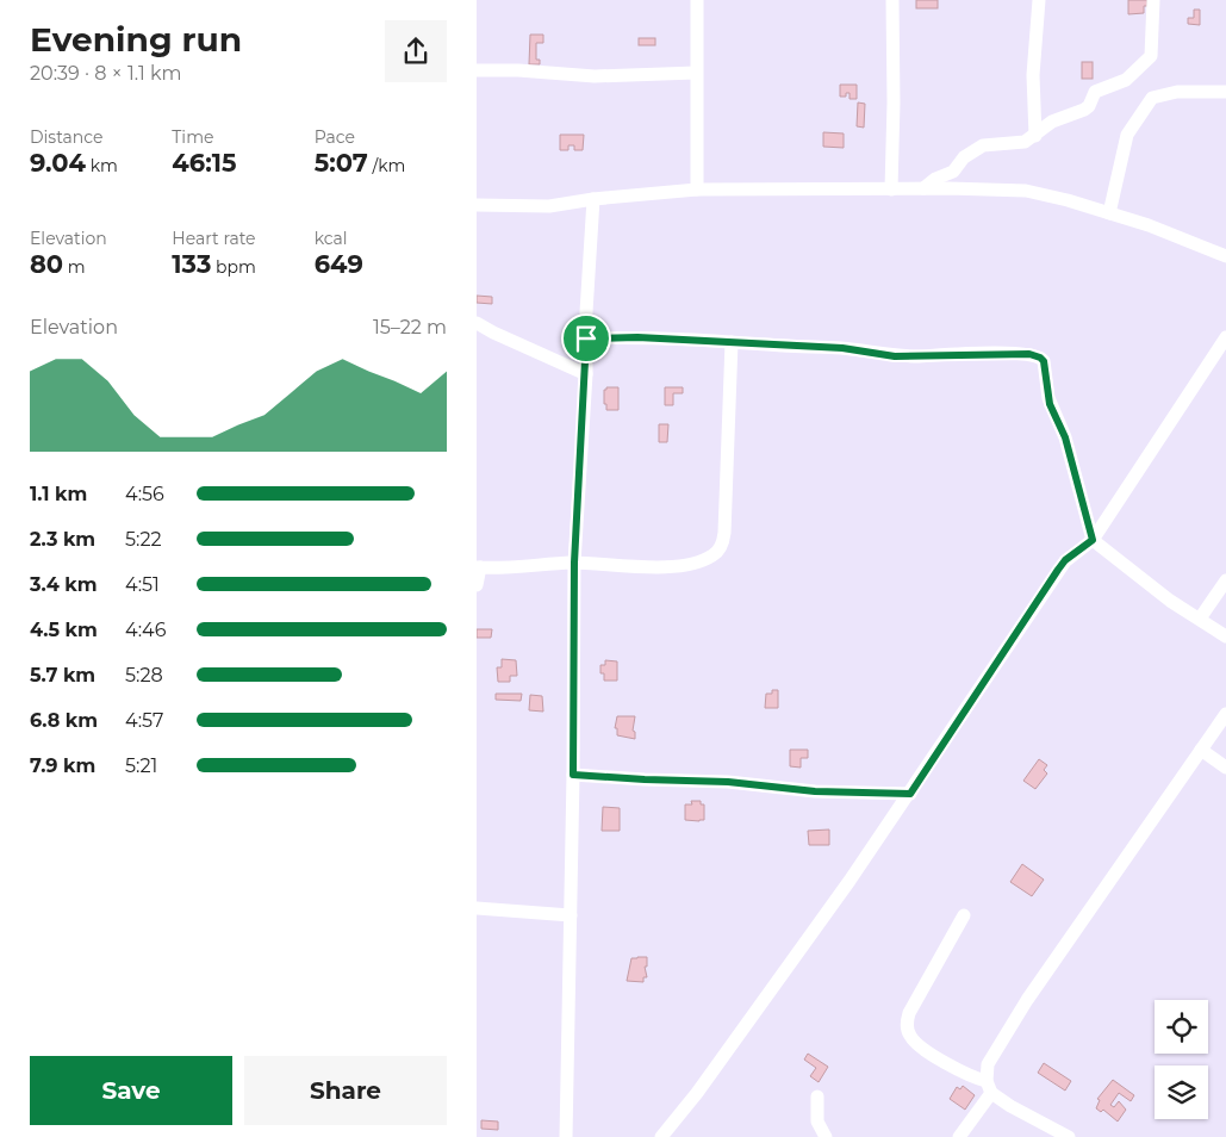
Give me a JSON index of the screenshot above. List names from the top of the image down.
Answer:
{
  "page": {
    "heading": ["Evening run", "20:39 · 8 × 1.1 km"],
    "stats": [
      ["Distance", "9.04 km"],
      ["Time", "46:15"],
      ["Pace", "5:07 /km"],
      ["Elevation", "80 m"],
      ["Heart rate", "133 bpm"],
      ["kcal", "649"]
    ],
    "chart": ["Elevation", "15–22 m"],
    "list": [
      {
        "name": "1.1 km",
        "note": "4:56"
      },
      {
        "name": "2.3 km",
        "note": "5:22"
      },
      {
        "name": "3.4 km",
        "note": "4:51"
      },
      {
        "name": "4.5 km",
        "note": "4:46"
      },
      {
        "name": "5.7 km",
        "note": "5:28"
      },
      {
        "name": "6.8 km",
        "note": "4:57"
      },
      {
        "name": "7.9 km",
        "note": "5:21"
      }
    ],
    "buttons": ["Save", "Share"]
  }
}
